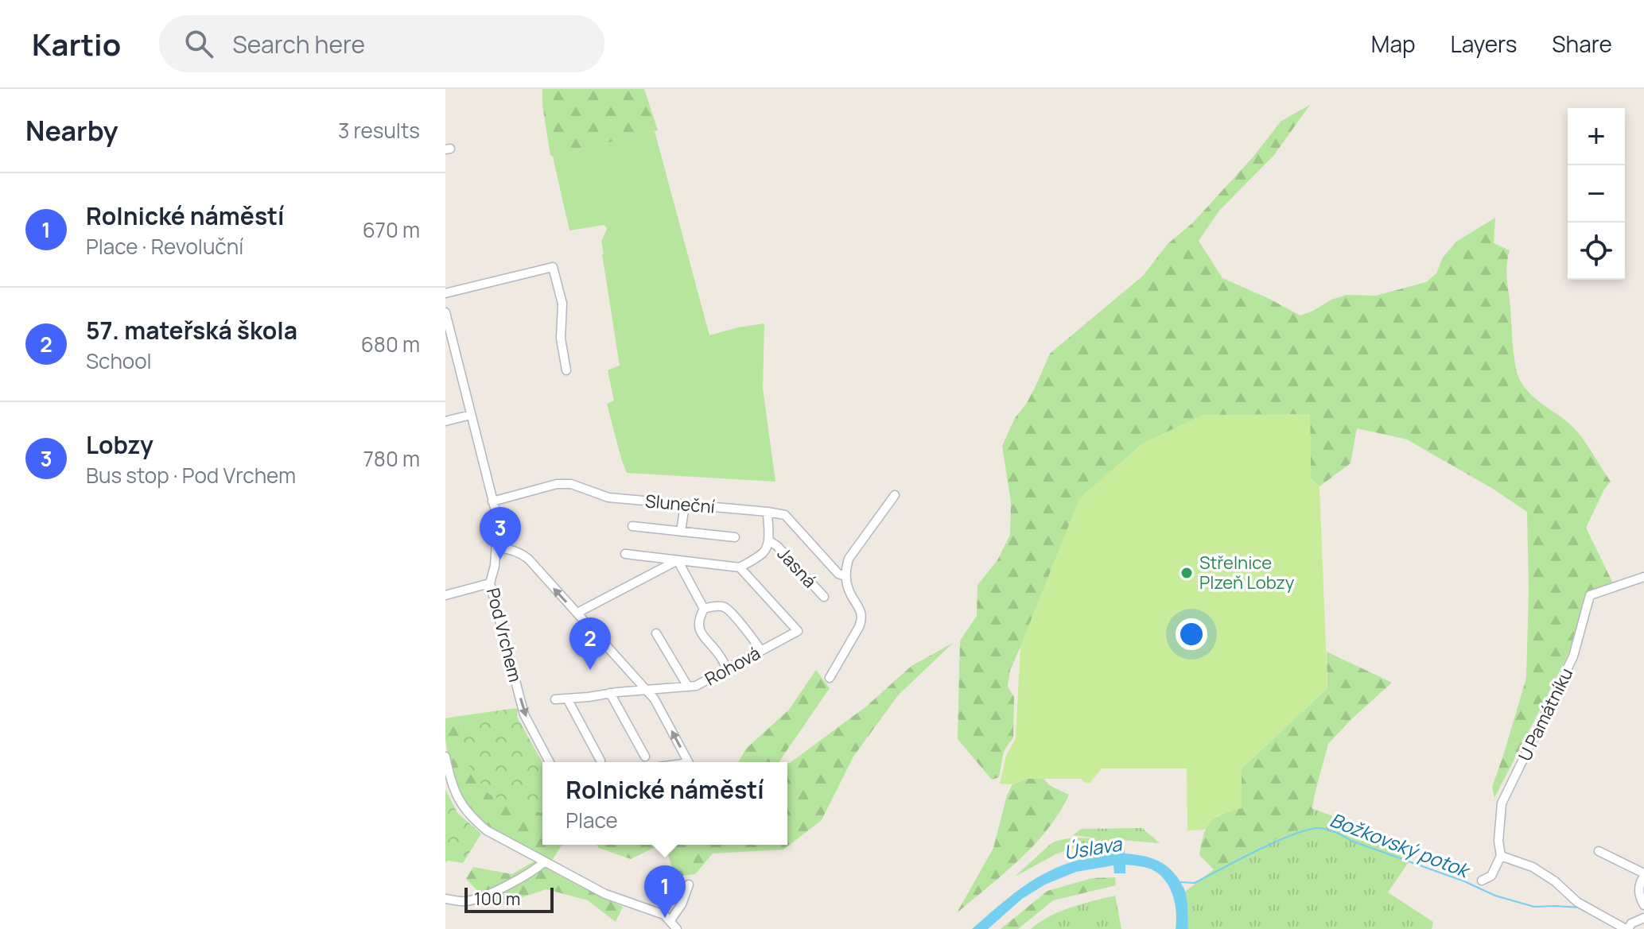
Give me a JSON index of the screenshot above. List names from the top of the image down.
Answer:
{
  "streets": {
    "street": [
      "Sluneční",
      "Jasná",
      "Pod Vrchem",
      "Rohová",
      "U Památníku"
    ]
  },
  "crossings": [
    ["Sluneční", "Pod Vrchem"]
  ],
  "one_way": ["Pod Vrchem"],
  "water": ["Božkovský potok", "Úslava"],
  "places": ["Střelnice Plzeň Lobzy"],
  "scale_bar": "100 m",
  "page": {
    "header": "Kartio",
    "search": "Search here",
    "nav": ["Map", "Layers", "Share"],
    "heading": ["Nearby", "3 results"],
    "map_buttons": ["+", "−"],
    "list": [
      {
        "mark": "1",
        "name": "Rolnické náměstí",
        "note": "Place · Revoluční",
        "value": "670 m"
      },
      {
        "mark": "2",
        "name": "57. mateřská škola",
        "note": "School",
        "value": "680 m"
      },
      {
        "mark": "3",
        "name": "Lobzy",
        "note": "Bus stop · Pod Vrchem",
        "value": "780 m"
      }
    ],
    "pins": ["3", "2", "1"],
    "popup": ["Rolnické náměstí", "Place"],
    "scale": "100 m"
  }
}
